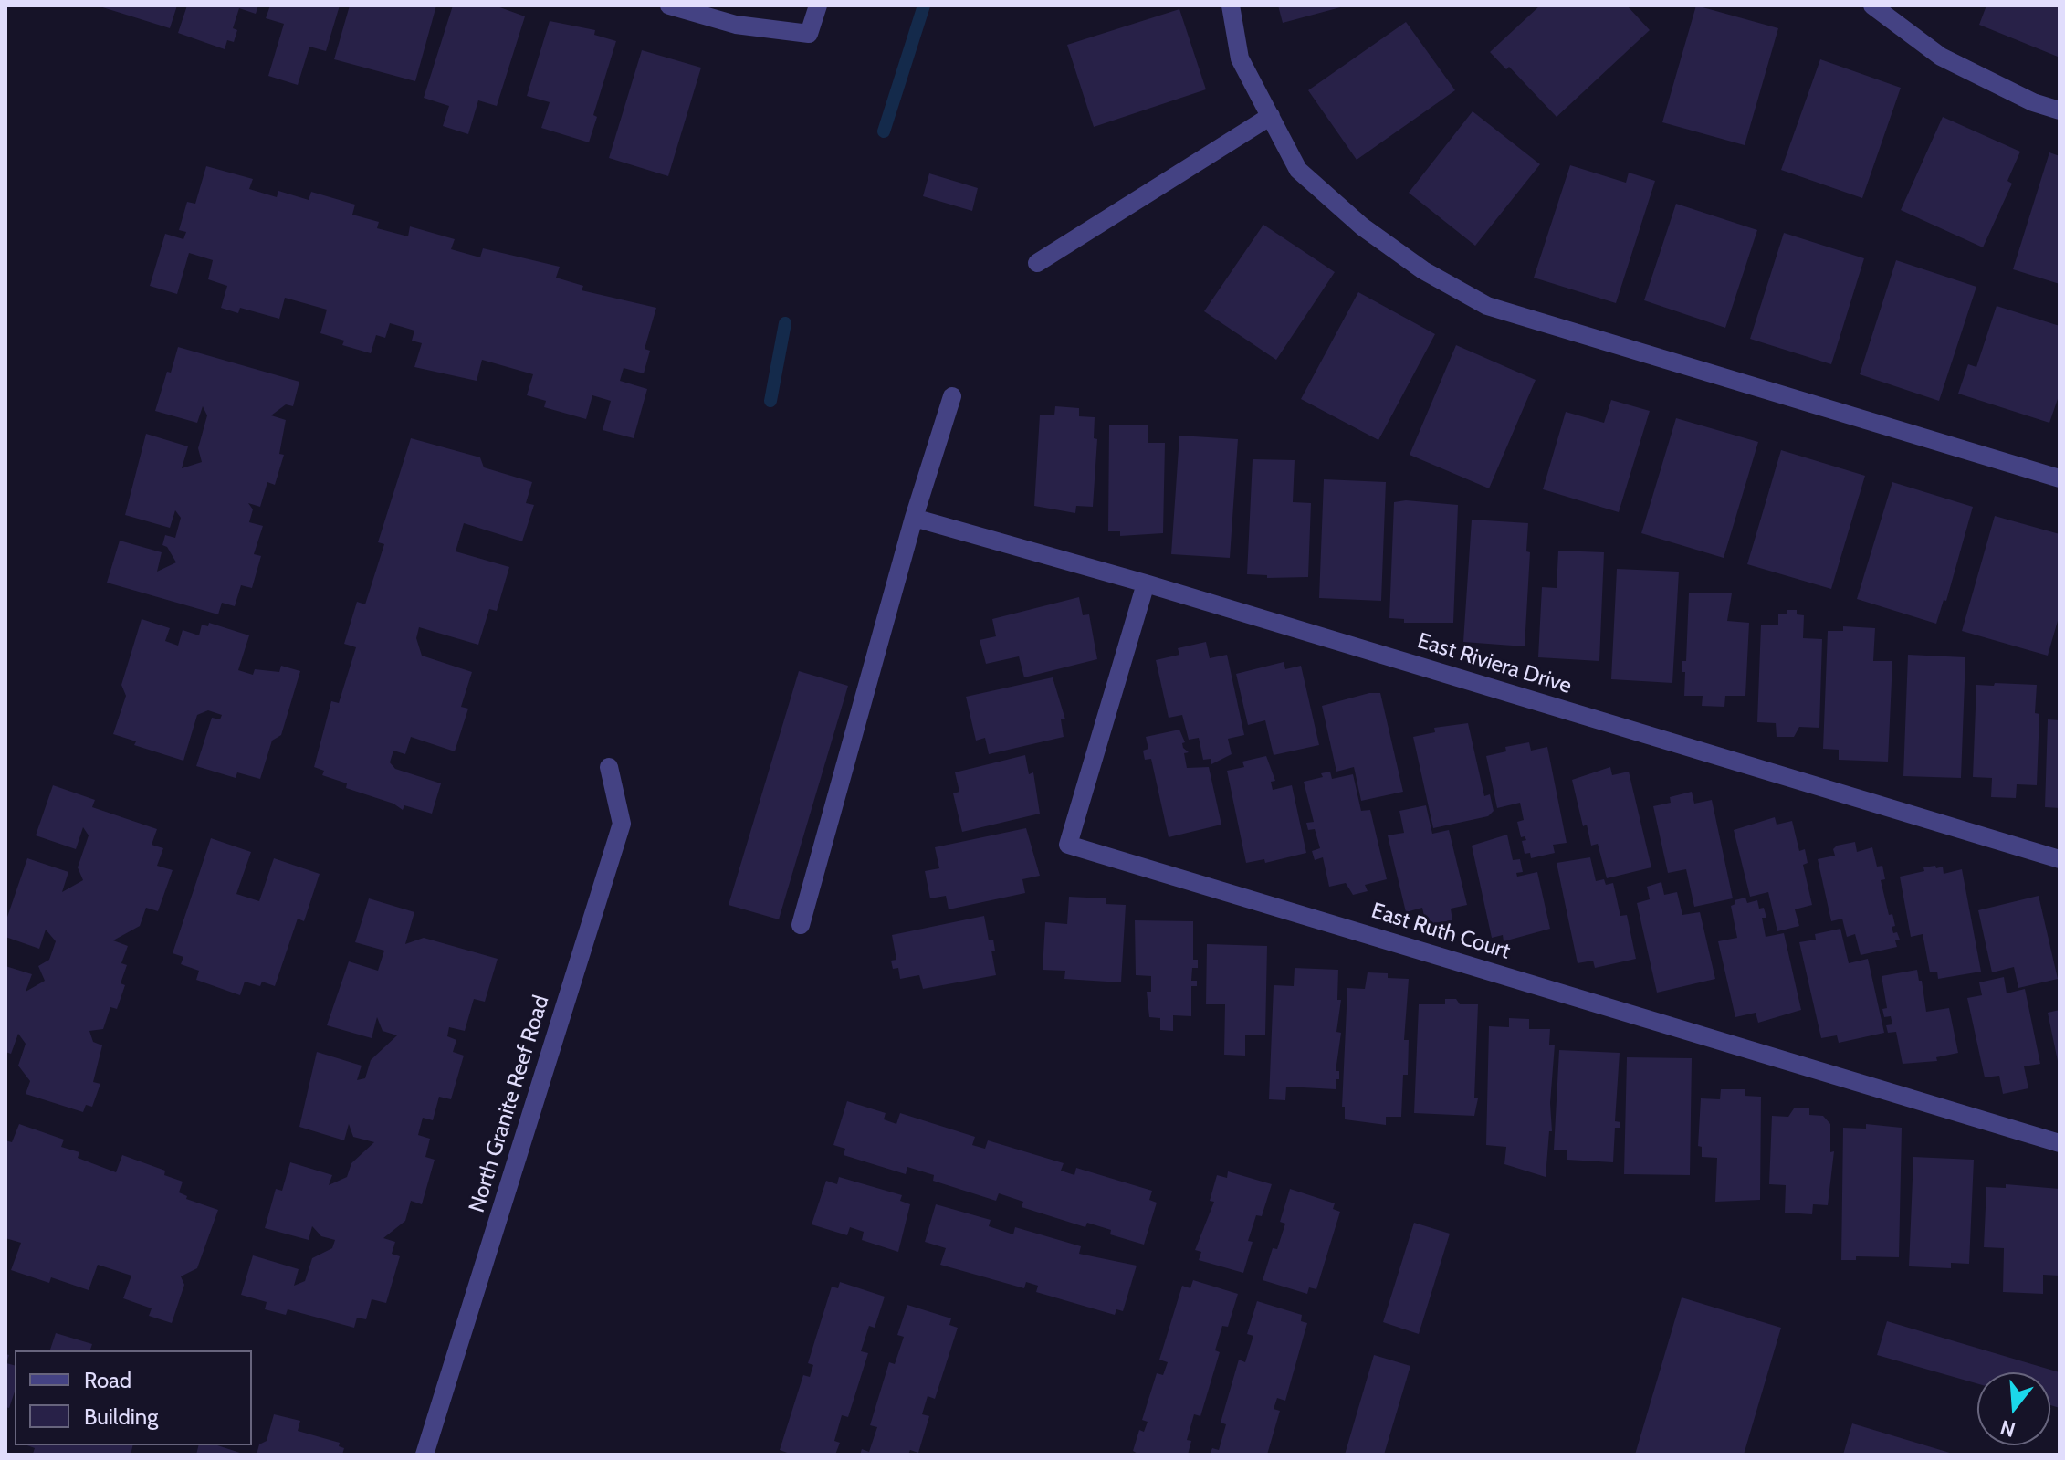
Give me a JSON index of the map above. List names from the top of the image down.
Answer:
{
  "streets": {
    "street": ["East Riviera Drive", "East Ruth Court", "North Granite Reef Road"]
  },
  "crossings": [
    ["East Riviera Drive", "East Ruth Court"]
  ],
  "legend": ["Road", "Building"],
  "north": "bottom"
}
